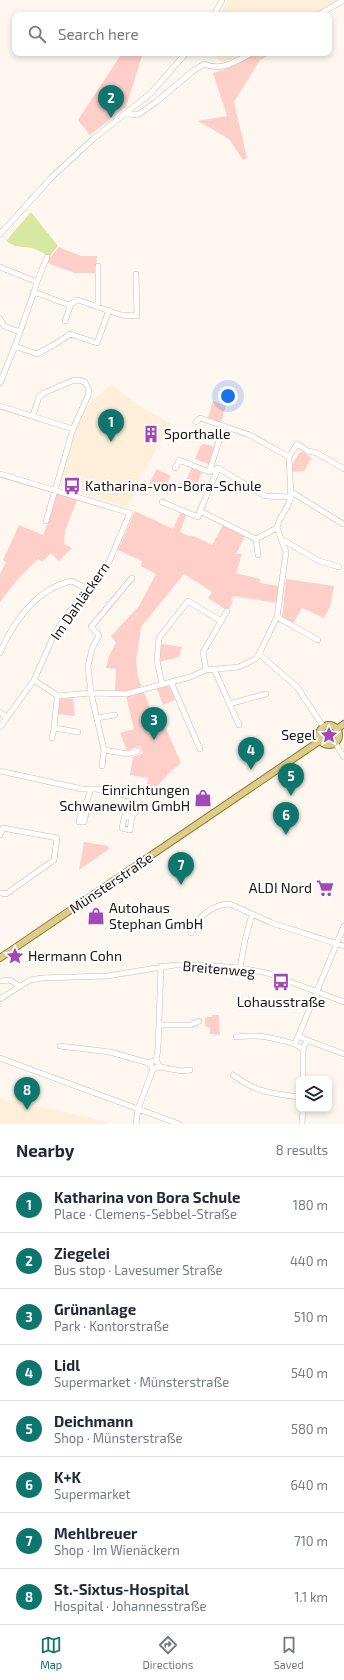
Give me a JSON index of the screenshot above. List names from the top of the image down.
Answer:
{
  "streets": {
    "main road": ["Münsterstraße"],
    "street": ["Im Dahläckern", "Breitenweg"]
  },
  "places": {
    "building": ["Sporthalle"],
    "bus stop": ["Katharina-von-Bora-Schule", "Lohausstraße"],
    "place": ["Segel", "Hermann Cohn"],
    "shop": ["Einrichtungen Schwanewilm GmbH", "Autohaus Stephan GmbH"],
    "supermarket": ["ALDI Nord"]
  },
  "page": {
    "search": "Search here",
    "pins": [
      "2",
      "1",
      "3",
      "4",
      "5",
      "6",
      "7",
      "8"
    ],
    "heading": ["Nearby", "8 results"],
    "list": [
      {
        "mark": "1",
        "name": "Katharina von Bora Schule",
        "note": "Place · Clemens-Sebbel-Straße",
        "value": "180 m"
      },
      {
        "mark": "2",
        "name": "Ziegelei",
        "note": "Bus stop · Lavesumer Straße",
        "value": "440 m"
      },
      {
        "mark": "3",
        "name": "Grünanlage",
        "note": "Park · Kontorstraße",
        "value": "510 m"
      },
      {
        "mark": "4",
        "name": "Lidl",
        "note": "Supermarket · Münsterstraße",
        "value": "540 m"
      },
      {
        "mark": "5",
        "name": "Deichmann",
        "note": "Shop · Münsterstraße",
        "value": "580 m"
      },
      {
        "mark": "6",
        "name": "K+K",
        "note": "Supermarket",
        "value": "640 m"
      },
      {
        "mark": "7",
        "name": "Mehlbreuer",
        "note": "Shop · Im Wienäckern",
        "value": "710 m"
      },
      {
        "mark": "8",
        "name": "St.-Sixtus-Hospital",
        "note": "Hospital · Johannesstraße",
        "value": "1.1 km"
      }
    ],
    "nav": ["Map", "Directions", "Saved"]
  }
}
